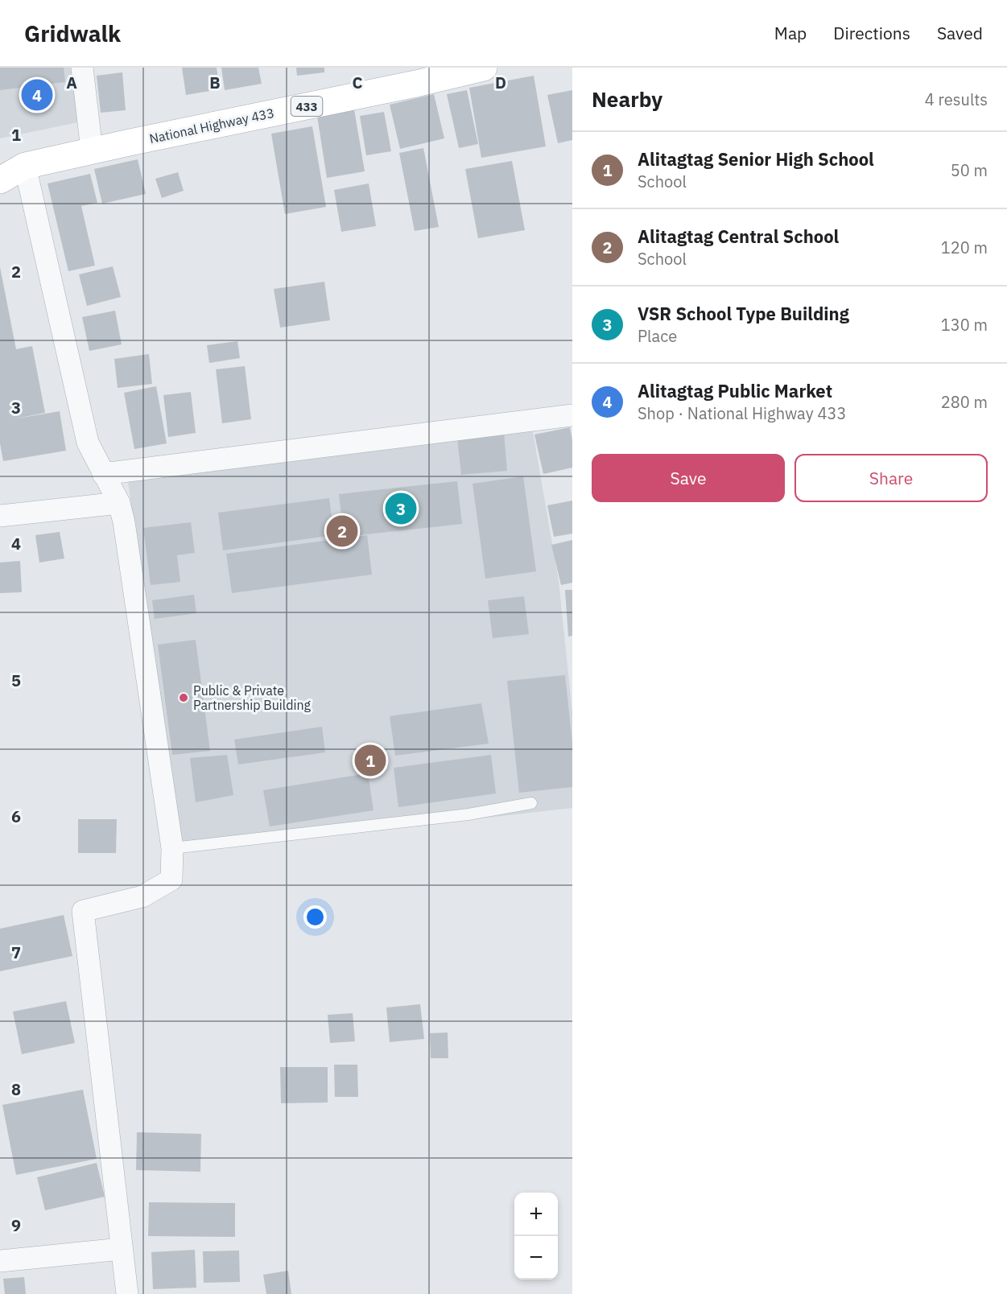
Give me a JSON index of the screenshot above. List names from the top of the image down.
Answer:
{
  "streets": {
    "main road": ["433", "National Highway 433"]
  },
  "places": ["Public & Private Partnership Building"],
  "page": {
    "header": "Gridwalk",
    "nav": ["Map", "Directions", "Saved"],
    "heading": ["Nearby", "4 results"],
    "pins": [
      "4",
      "3",
      "2",
      "1"
    ],
    "list": [
      {
        "mark": "1",
        "name": "Alitagtag Senior High School",
        "note": "School",
        "value": "50 m"
      },
      {
        "mark": "2",
        "name": "Alitagtag Central School",
        "note": "School",
        "value": "120 m"
      },
      {
        "mark": "3",
        "name": "VSR School Type Building",
        "note": "Place",
        "value": "130 m"
      },
      {
        "mark": "4",
        "name": "Alitagtag Public Market",
        "note": "Shop · National Highway 433",
        "value": "280 m"
      }
    ],
    "buttons": ["Save", "Share"],
    "map_buttons": ["+", "−"]
  },
  "grid": {
    "columns": [
      "A",
      "B",
      "C",
      "D"
    ],
    "rows": [
      "1",
      "2",
      "3",
      "4",
      "5",
      "6",
      "7",
      "8",
      "9"
    ]
  }
}
